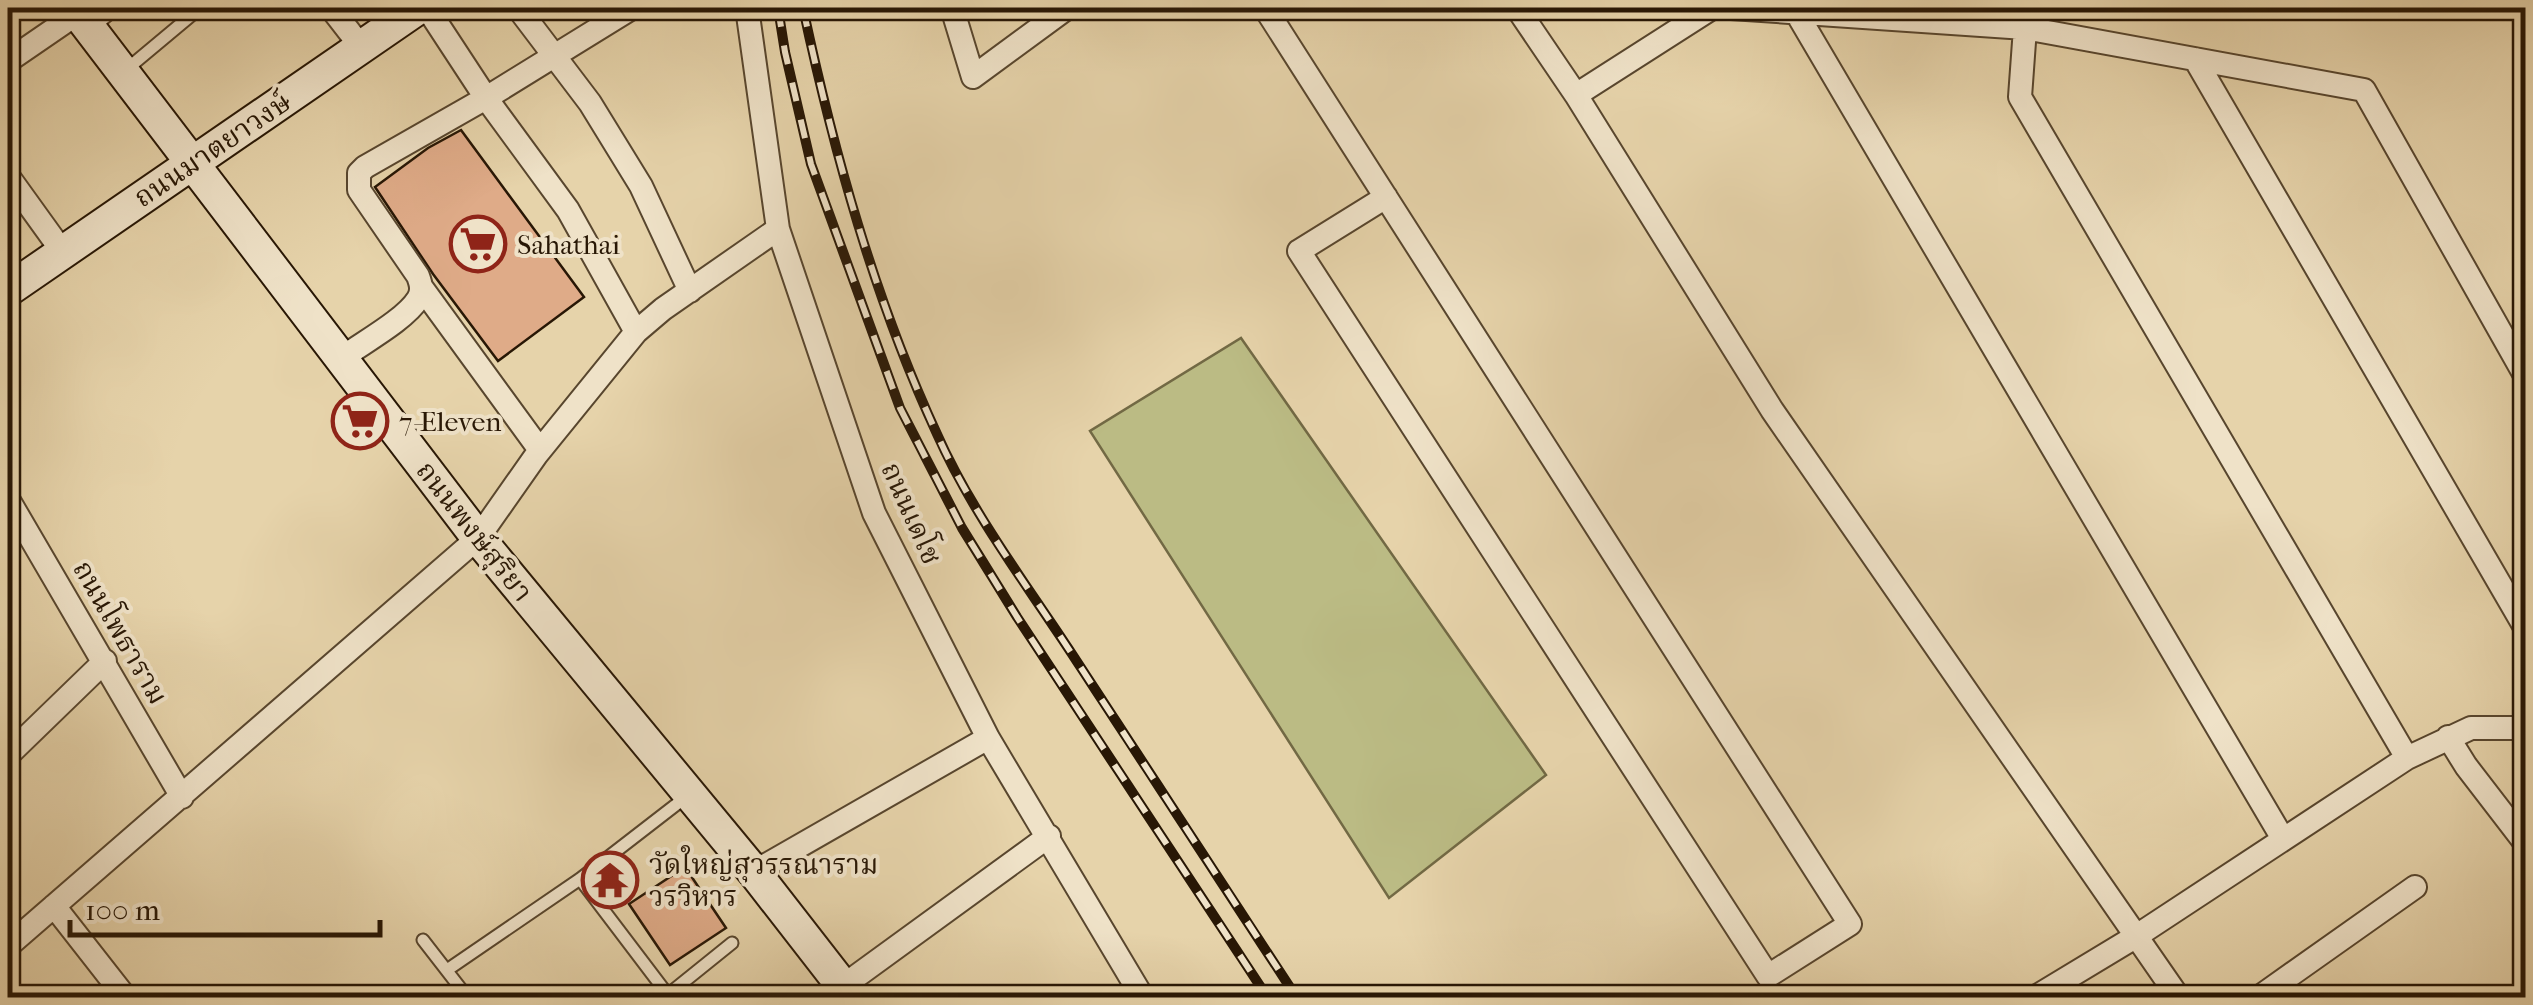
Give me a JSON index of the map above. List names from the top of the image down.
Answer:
{
  "streets": {
    "main road": ["ถนนมาตยาวงษ์", "ถนนพงษ์สุริยา"],
    "street": ["ถนนเดโช", "ถนนโพธาราม"]
  },
  "crossings": [
    ["ถนนมาตยาวงษ์", "ถนนพงษ์สุริยา"]
  ],
  "places": {
    "supermarket": ["Sahathai", "7-Eleven"],
    "temple": ["วัดใหญ่สุวรรณาราม วรวิหาร"]
  },
  "scale_bar": "100 m"
}
